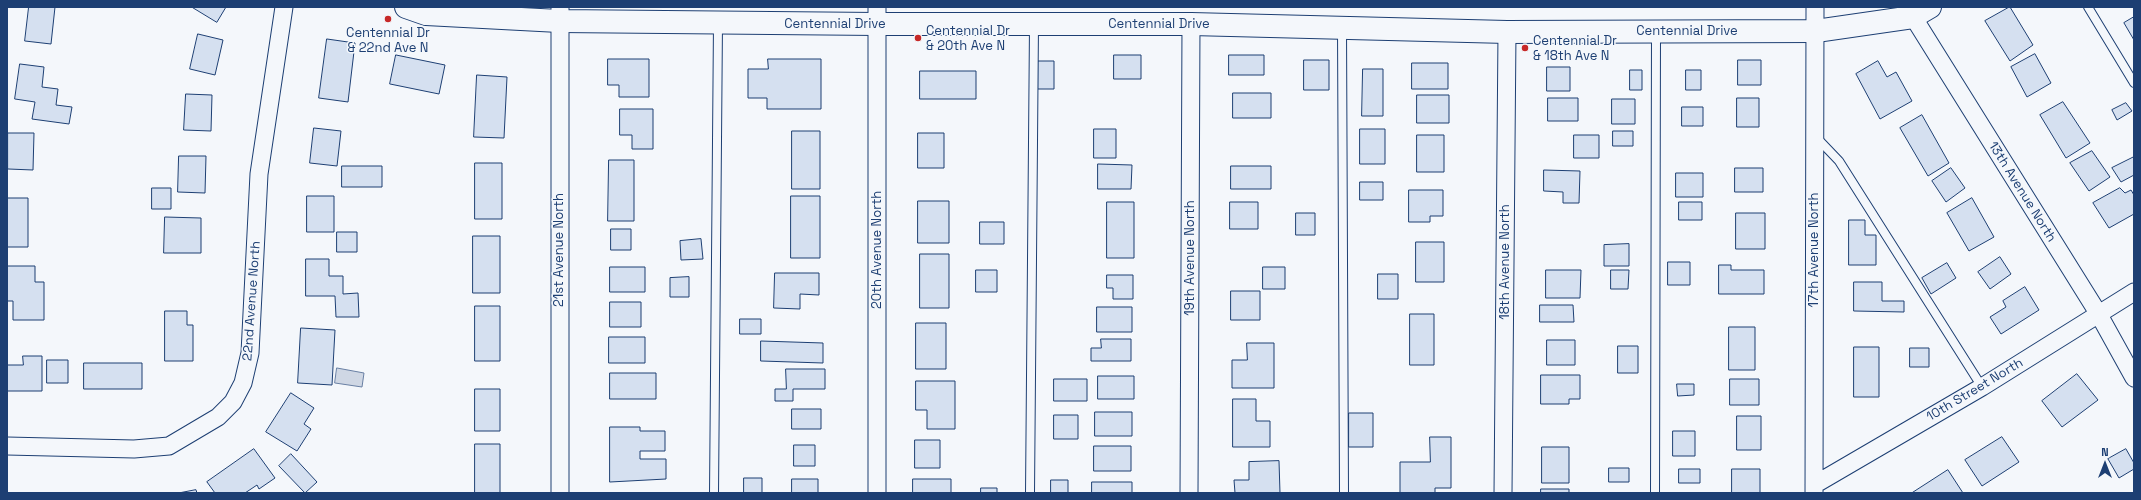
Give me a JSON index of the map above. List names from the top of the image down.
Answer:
{
  "streets": {
    "street": [
      "Centennial Drive",
      "13th Avenue North",
      "21st Avenue North",
      "20th Avenue North",
      "17th Avenue North",
      "19th Avenue North",
      "18th Avenue North",
      "22nd Avenue North",
      "10th Street North"
    ]
  },
  "crossings": [
    ["Centennial Drive", "13th Avenue North"],
    ["Centennial Drive", "21st Avenue North"],
    ["Centennial Drive", "20th Avenue North"],
    ["Centennial Drive", "17th Avenue North"],
    ["Centennial Drive", "19th Avenue North"],
    ["Centennial Drive", "18th Avenue North"],
    ["13th Avenue North", "10th Street North"],
    ["17th Avenue North", "10th Street North"]
  ],
  "places": ["Centennial Dr & 22nd Ave N", "Centennial Dr & 20th Ave N", "Centennial Dr & 18th Ave N"],
  "north": "top"
}
